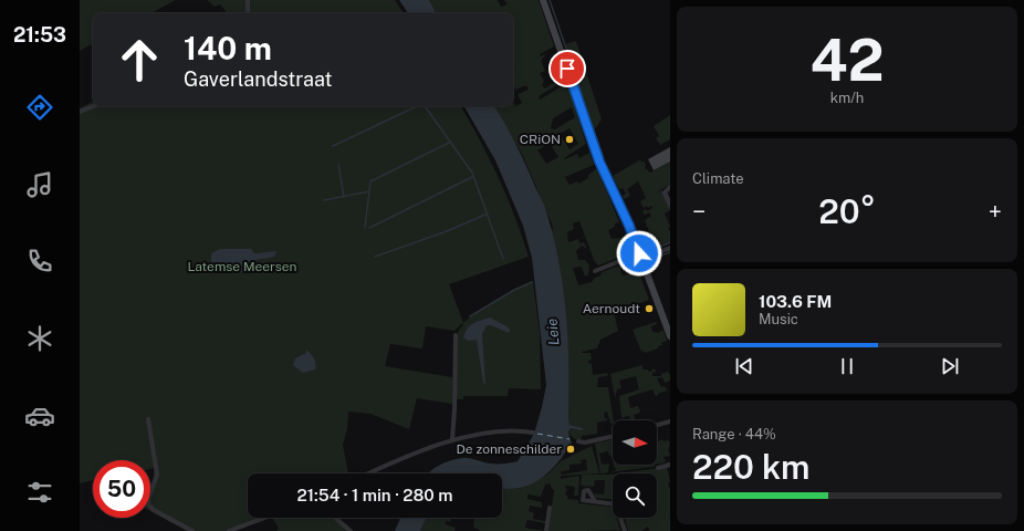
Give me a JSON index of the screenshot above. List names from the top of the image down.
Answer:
{
  "water": ["Leie"],
  "parks": ["Latemse Meersen"],
  "places": ["CRiON", "Aernoudt", "De zonneschilder"],
  "north": "right",
  "page": {
    "tabs": "21:53",
    "tile": [
      ["42", "km/h"],
      "Climate",
      ["Range · 44%", "220 km"]
    ],
    "turn": ["140 m", "Gaverlandstraat"],
    "heat": ["−", "20°", "+"],
    "song": ["103.6 FM", "Music"],
    "limit": "50",
    "trip": "21:54 · 1 min · 280 m"
  }
}
